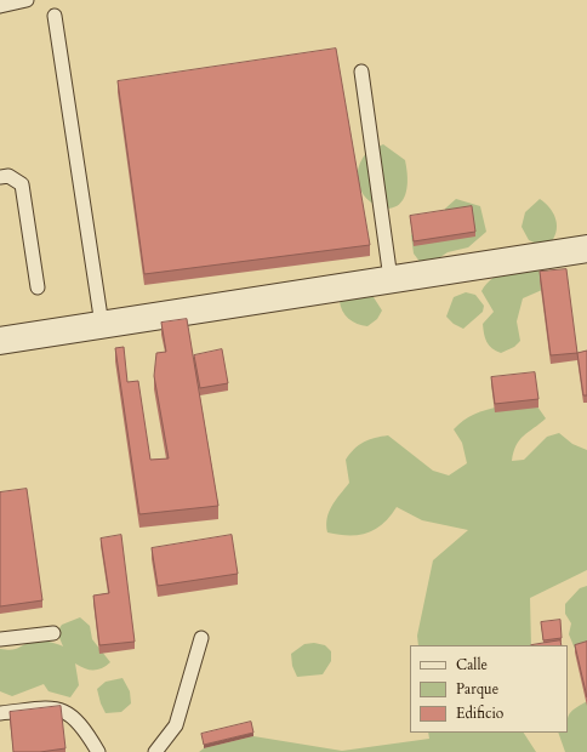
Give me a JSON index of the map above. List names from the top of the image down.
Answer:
{
  "legend": ["Calle", "Parque", "Edificio"]
}
